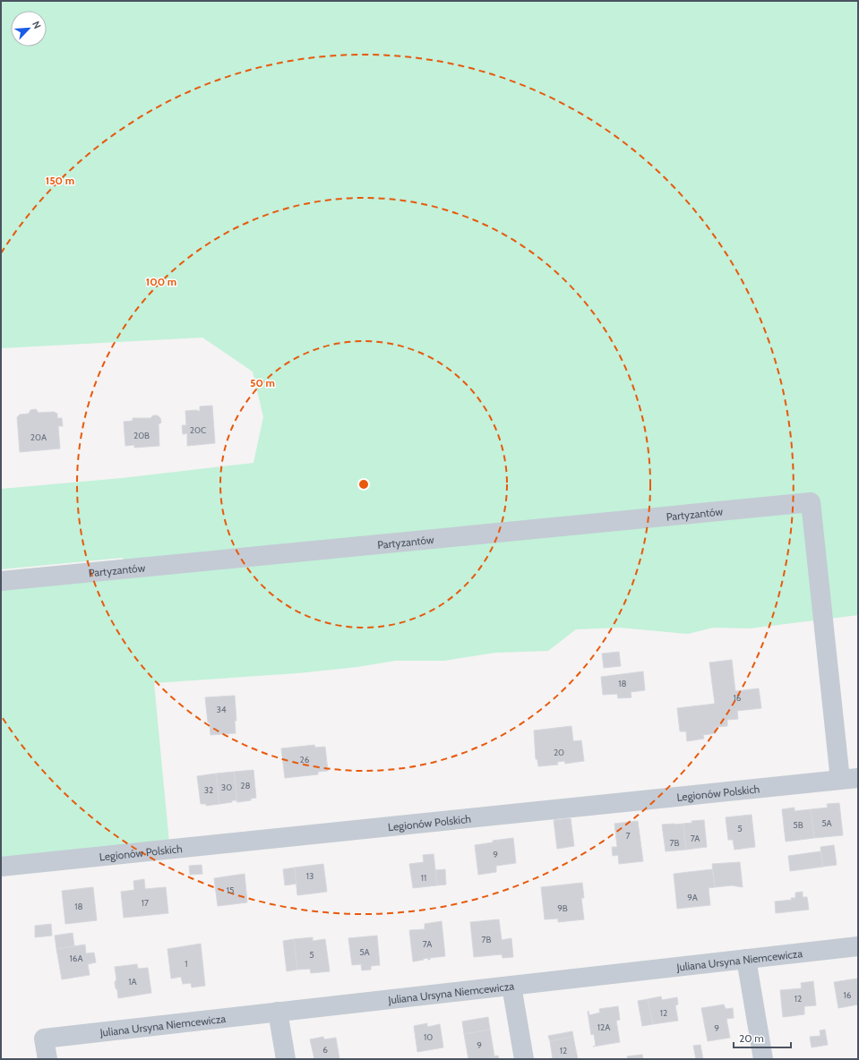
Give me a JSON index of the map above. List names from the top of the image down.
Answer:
{
  "streets": {
    "street": ["Partyzantów", "Legionów Polskich", "Juliana Ursyna Niemcewicza"]
  },
  "crossings": [
    ["Partyzantów", "Legionów Polskich"]
  ],
  "house_numbers": [
    "20C",
    "20B",
    "20A",
    "18",
    "16",
    "34",
    "20",
    "26",
    "28",
    "30",
    "32",
    "5A",
    "5B",
    "5",
    "7",
    "7A",
    "7B",
    "9",
    "13",
    "11",
    "15",
    "9A",
    "17",
    "18",
    "9B",
    "7B",
    "7A",
    "5A",
    "5",
    "16A",
    "1",
    "1A",
    "16",
    "12",
    "12",
    "12A",
    "9",
    "10",
    "9",
    "6",
    "12"
  ],
  "scale_bar": "20 m",
  "north": "top right",
  "rings": ["150 m", "100 m", "50 m"]
}
